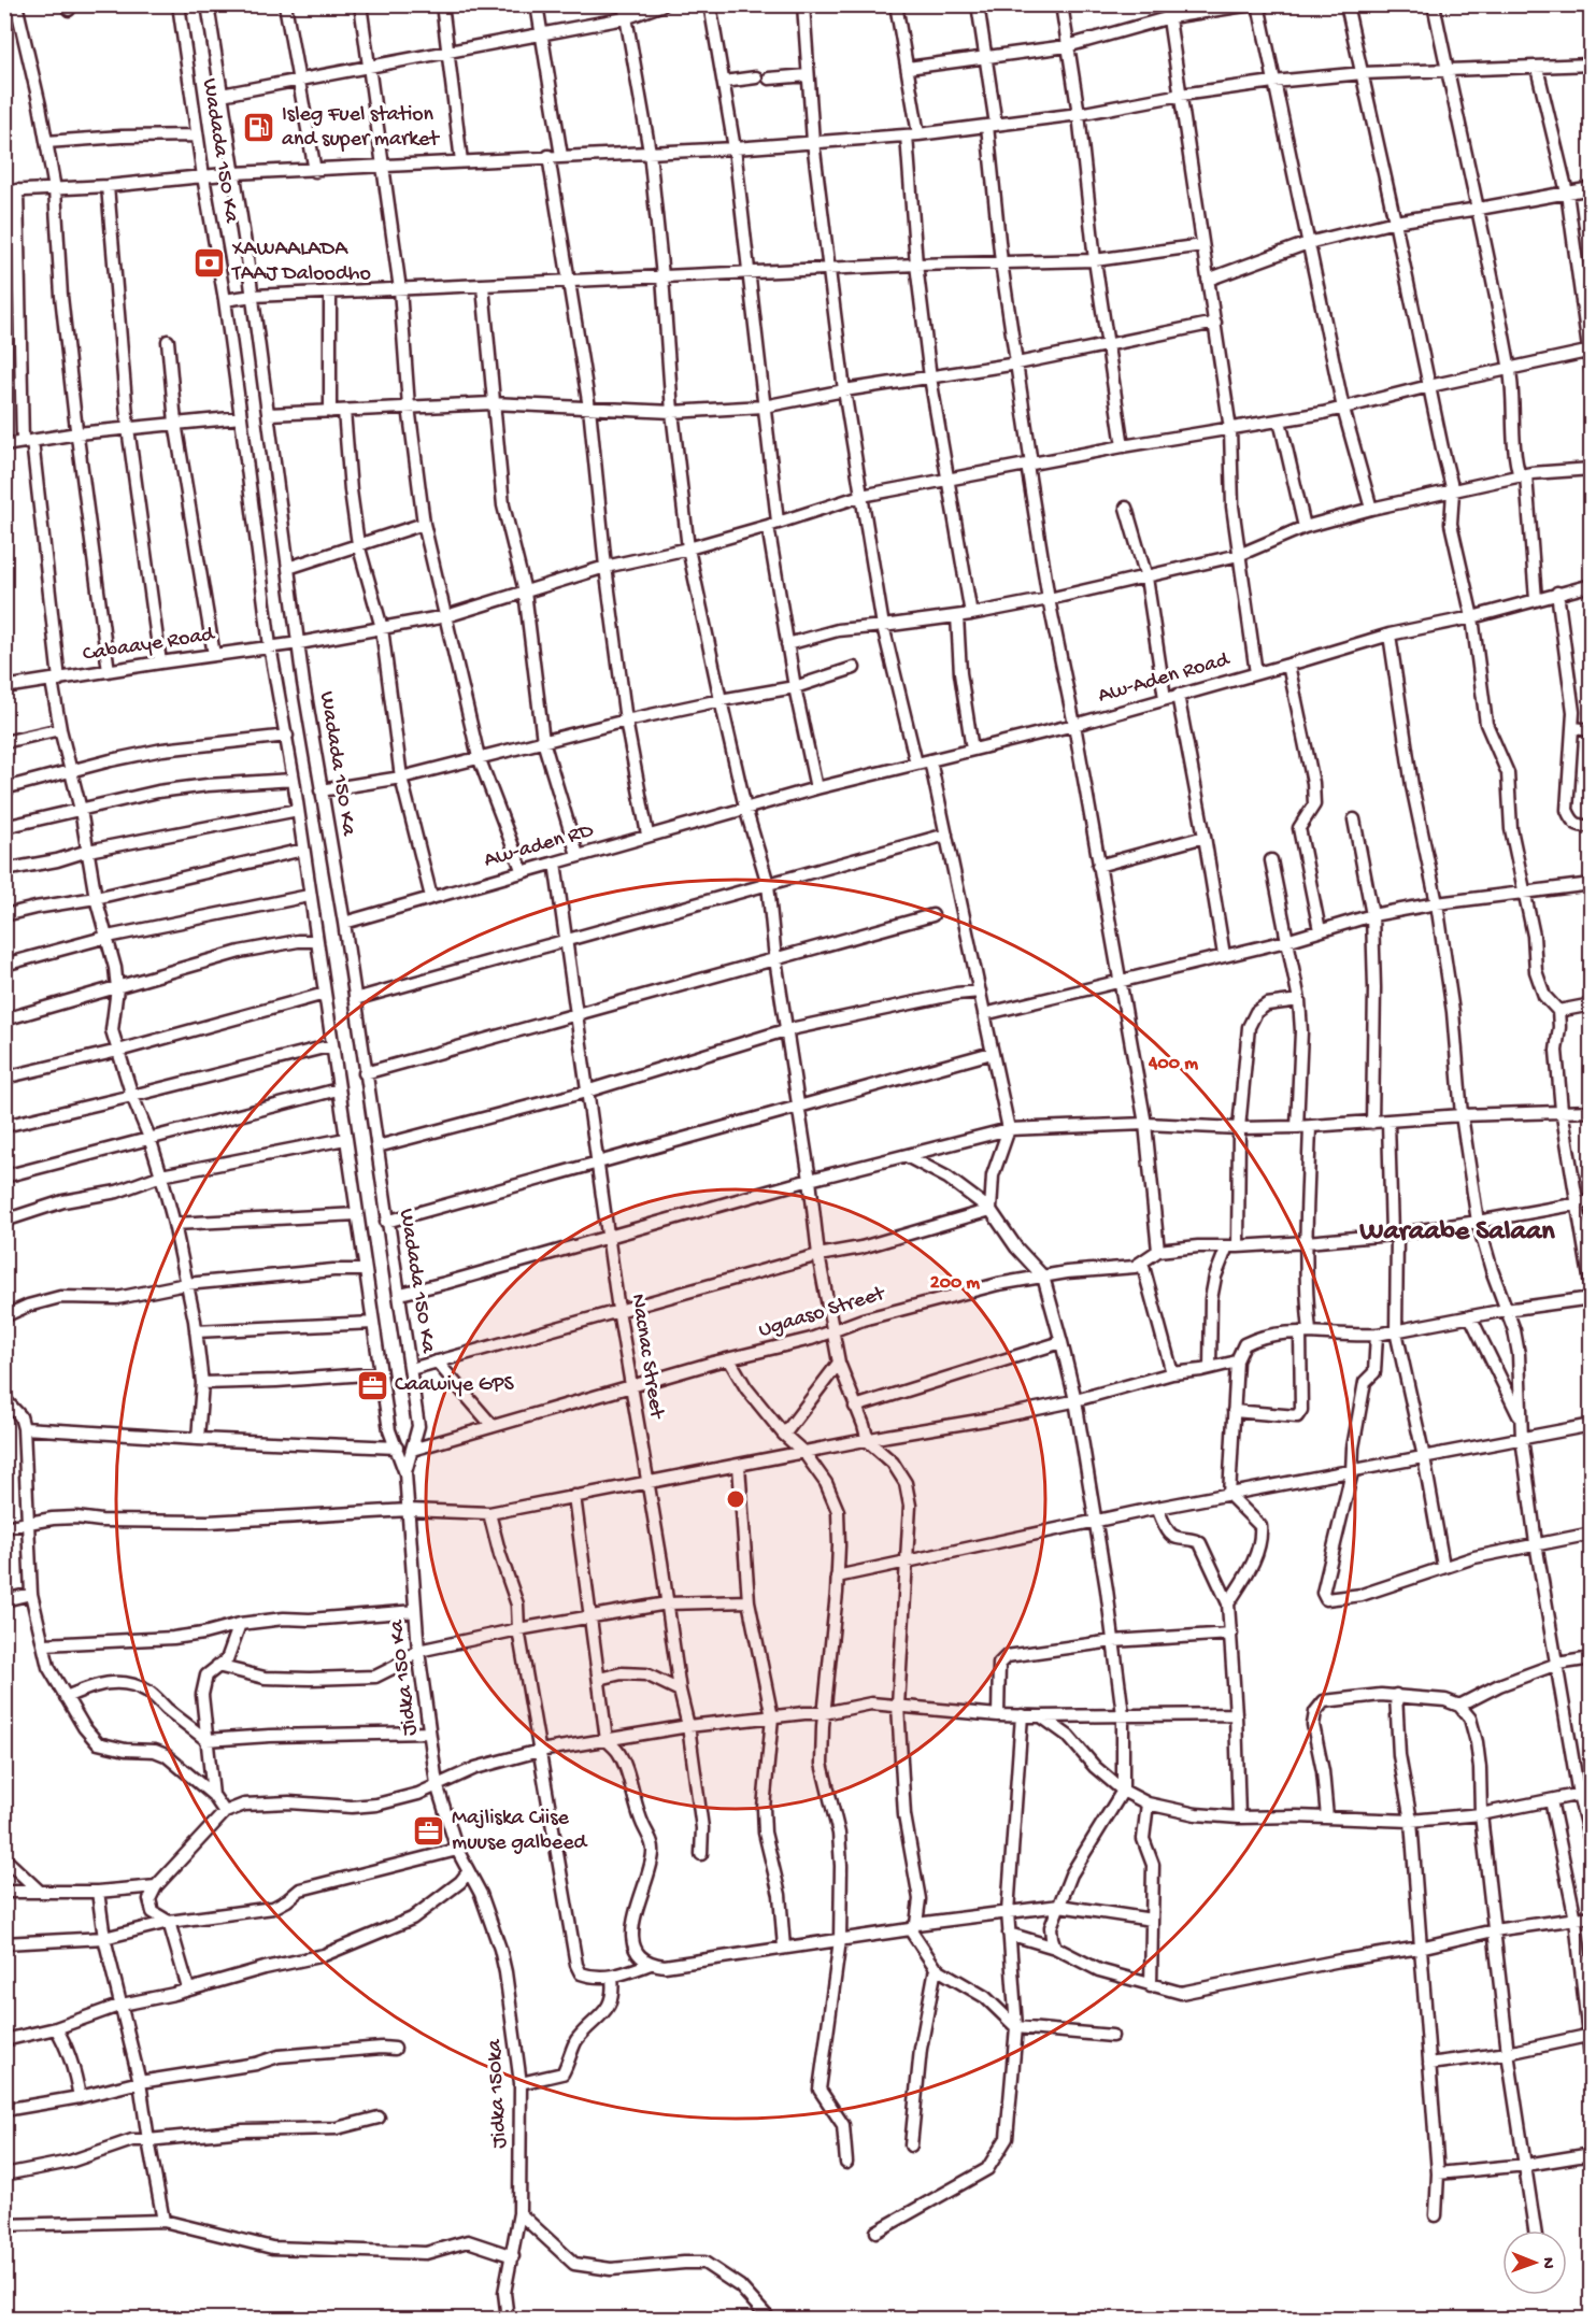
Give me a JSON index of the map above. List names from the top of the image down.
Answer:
{
  "streets": {
    "street": [
      "Wadada 150 Ka",
      "Cabaaye Road",
      "Aw-Aden Road",
      "Aw-aden RD",
      "Ugaaso Street",
      "Nacnac Street",
      "Jidka 150 Ka",
      "Jidka 150ka"
    ]
  },
  "crossings": [
    ["Wadada 150 Ka", "Cabaaye Road"],
    ["Wadada 150 Ka", "Aw-aden RD"],
    ["Wadada 150 Ka", "Ugaaso Street"],
    ["Wadada 150 Ka", "Jidka 150 Ka"],
    ["Aw-Aden Road", "Aw-aden RD"],
    ["Aw-aden RD", "Nacnac Street"],
    ["Ugaaso Street", "Nacnac Street"],
    ["Jidka 150 Ka", "Jidka 150ka"]
  ],
  "districts": ["Waraabe Salaan"],
  "places": {
    "fuel station": ["Isleg Fuel station and super market"],
    "bank": ["XAWAALADA TAAJ Daloodho"],
    "office": ["Caawiye GPS", "Majliska Ciise muuse galbeed"]
  },
  "north": "right",
  "rings": ["400 m", "200 m"]
}
